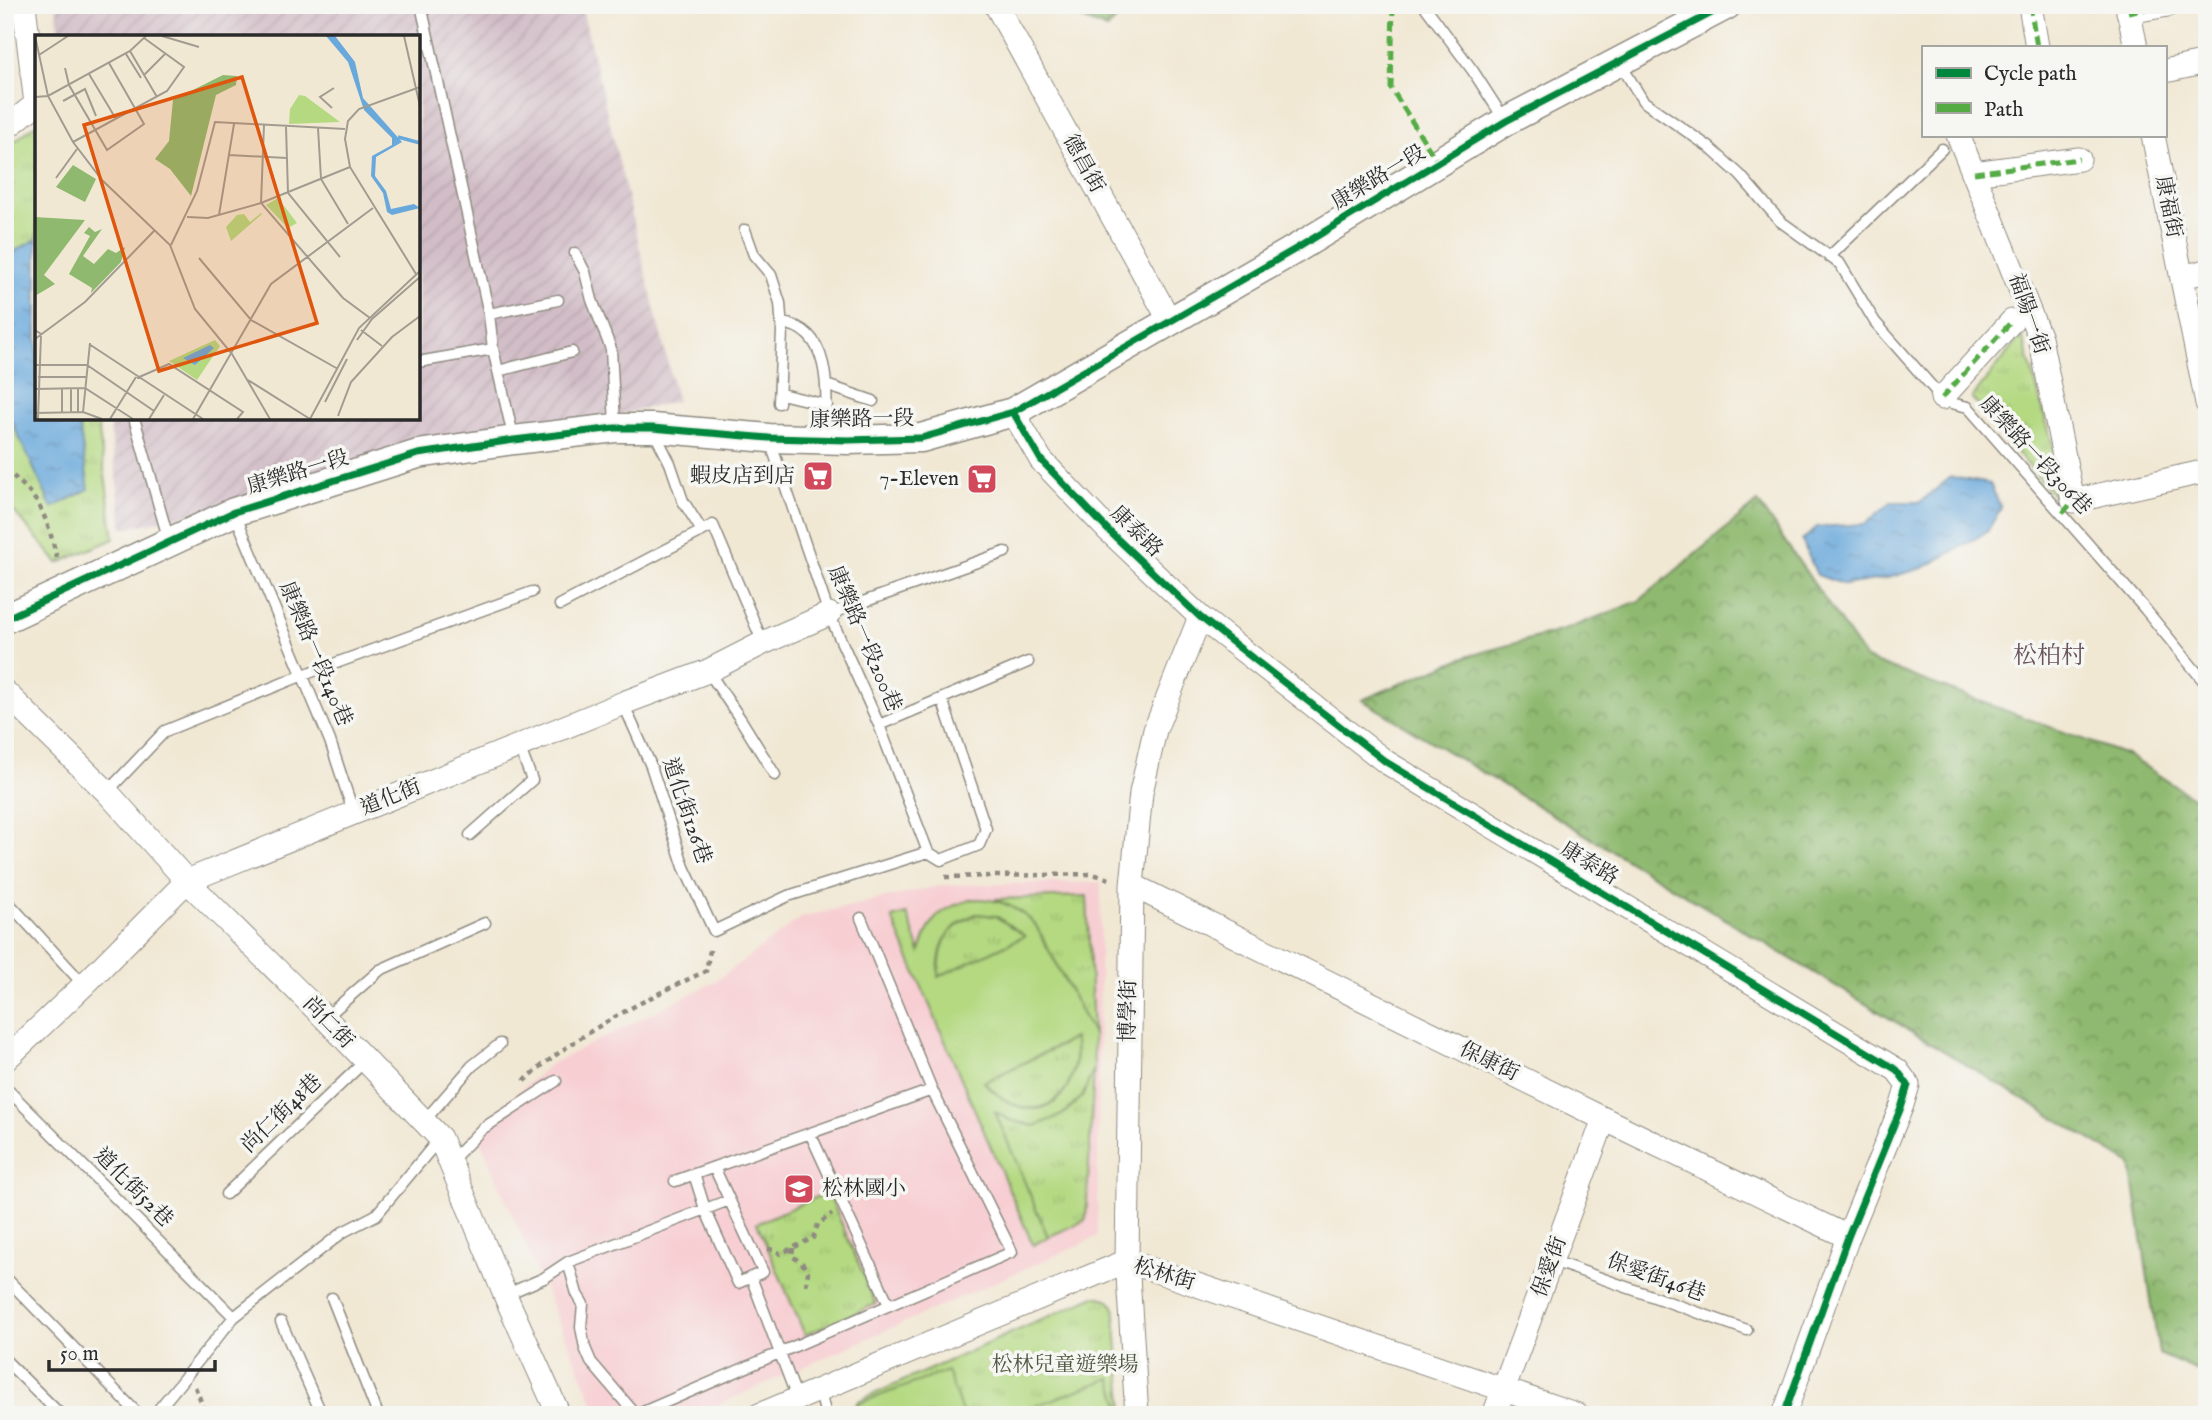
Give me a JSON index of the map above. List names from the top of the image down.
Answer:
{
  "streets": {
    "street": [
      "德昌街",
      "康樂路一段",
      "康福街",
      "福陽一街",
      "康泰路",
      "道化街",
      "博學街",
      "尚仁街",
      "保康街",
      "保愛街",
      "松林街"
    ],
    "lane": [
      "康樂路一段306巷",
      "康樂路一段200巷",
      "康樂路一段140巷",
      "道化街126巷",
      "尚仁街48巷",
      "道化街52巷",
      "保愛街46巷"
    ]
  },
  "crossings": [
    ["德昌街", "康樂路一段"],
    ["康樂路一段", "康樂路一段306巷"],
    ["康樂路一段", "康泰路"],
    ["康樂路一段", "康樂路一段200巷"],
    ["康樂路一段", "康樂路一段140巷"],
    ["康泰路", "博學街"],
    ["康泰路", "保康街"],
    ["康樂路一段200巷", "道化街"],
    ["康樂路一段140巷", "道化街"],
    ["道化街", "道化街126巷"],
    ["道化街", "尚仁街"],
    ["博學街", "保康街"],
    ["博學街", "松林街"],
    ["尚仁街", "尚仁街48巷"],
    ["保康街", "保愛街"],
    ["保愛街", "松林街"],
    ["保愛街", "保愛街46巷"]
  ],
  "districts": ["松柏村"],
  "parks": ["松林兒童遊樂場"],
  "places": {
    "supermarket": ["蝦皮店到店", "7-Eleven"],
    "school or university": ["松林國小"]
  },
  "legend": ["Cycle path", "Path"],
  "scale_bar": "50 m"
}
